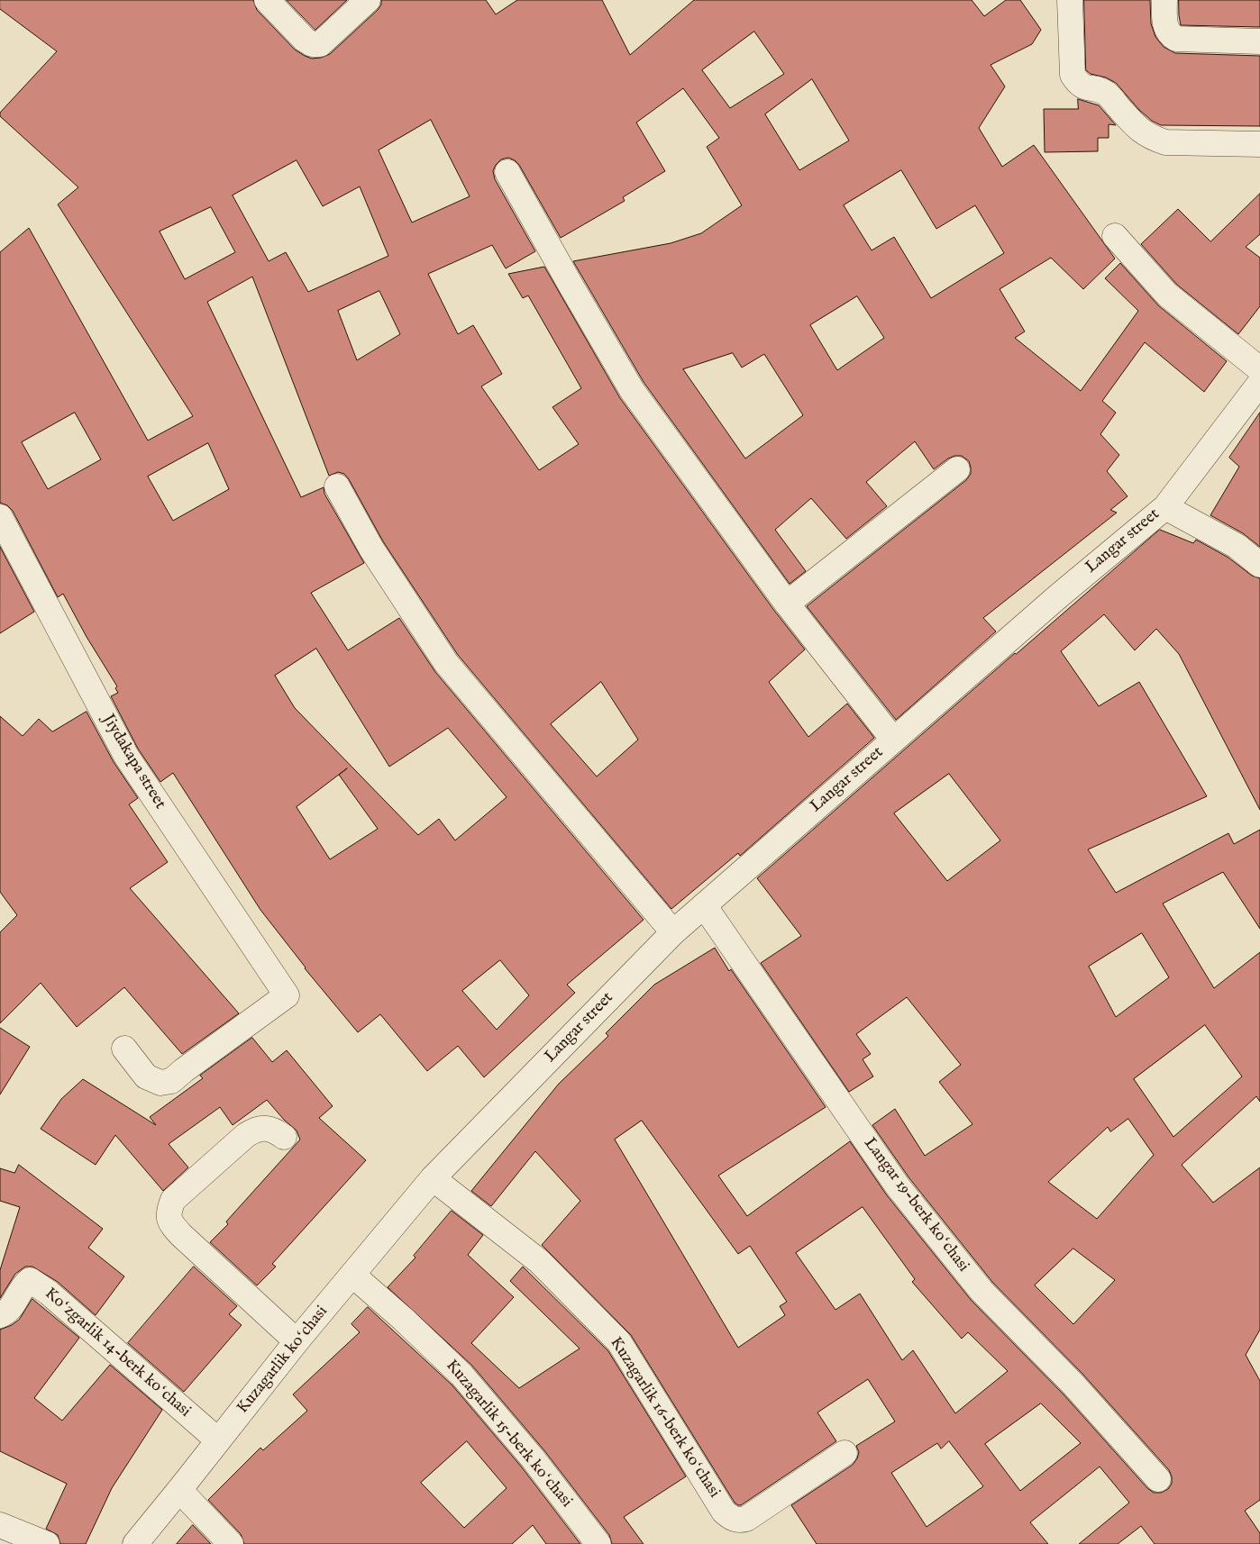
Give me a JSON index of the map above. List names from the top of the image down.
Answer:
{
  "streets": {
    "street": [
      "Langar street",
      "Jiydakapa street",
      "Langar 19-berk koʻchasi",
      "Koʻzgarlik 14-berk koʻchasi",
      "Kuzagarlik koʻchasi",
      "Kuzagarlik 16-berk koʻchasi",
      "Kuzagarlik 15-berk koʻchasi"
    ]
  },
  "crossings": [
    ["Langar street", "Langar 19-berk koʻchasi"],
    ["Langar street", "Kuzagarlik koʻchasi"],
    ["Langar street", "Kuzagarlik 16-berk koʻchasi"],
    ["Koʻzgarlik 14-berk koʻchasi", "Kuzagarlik koʻchasi"],
    ["Kuzagarlik koʻchasi", "Kuzagarlik 16-berk koʻchasi"],
    ["Kuzagarlik koʻchasi", "Kuzagarlik 15-berk koʻchasi"]
  ]
}
